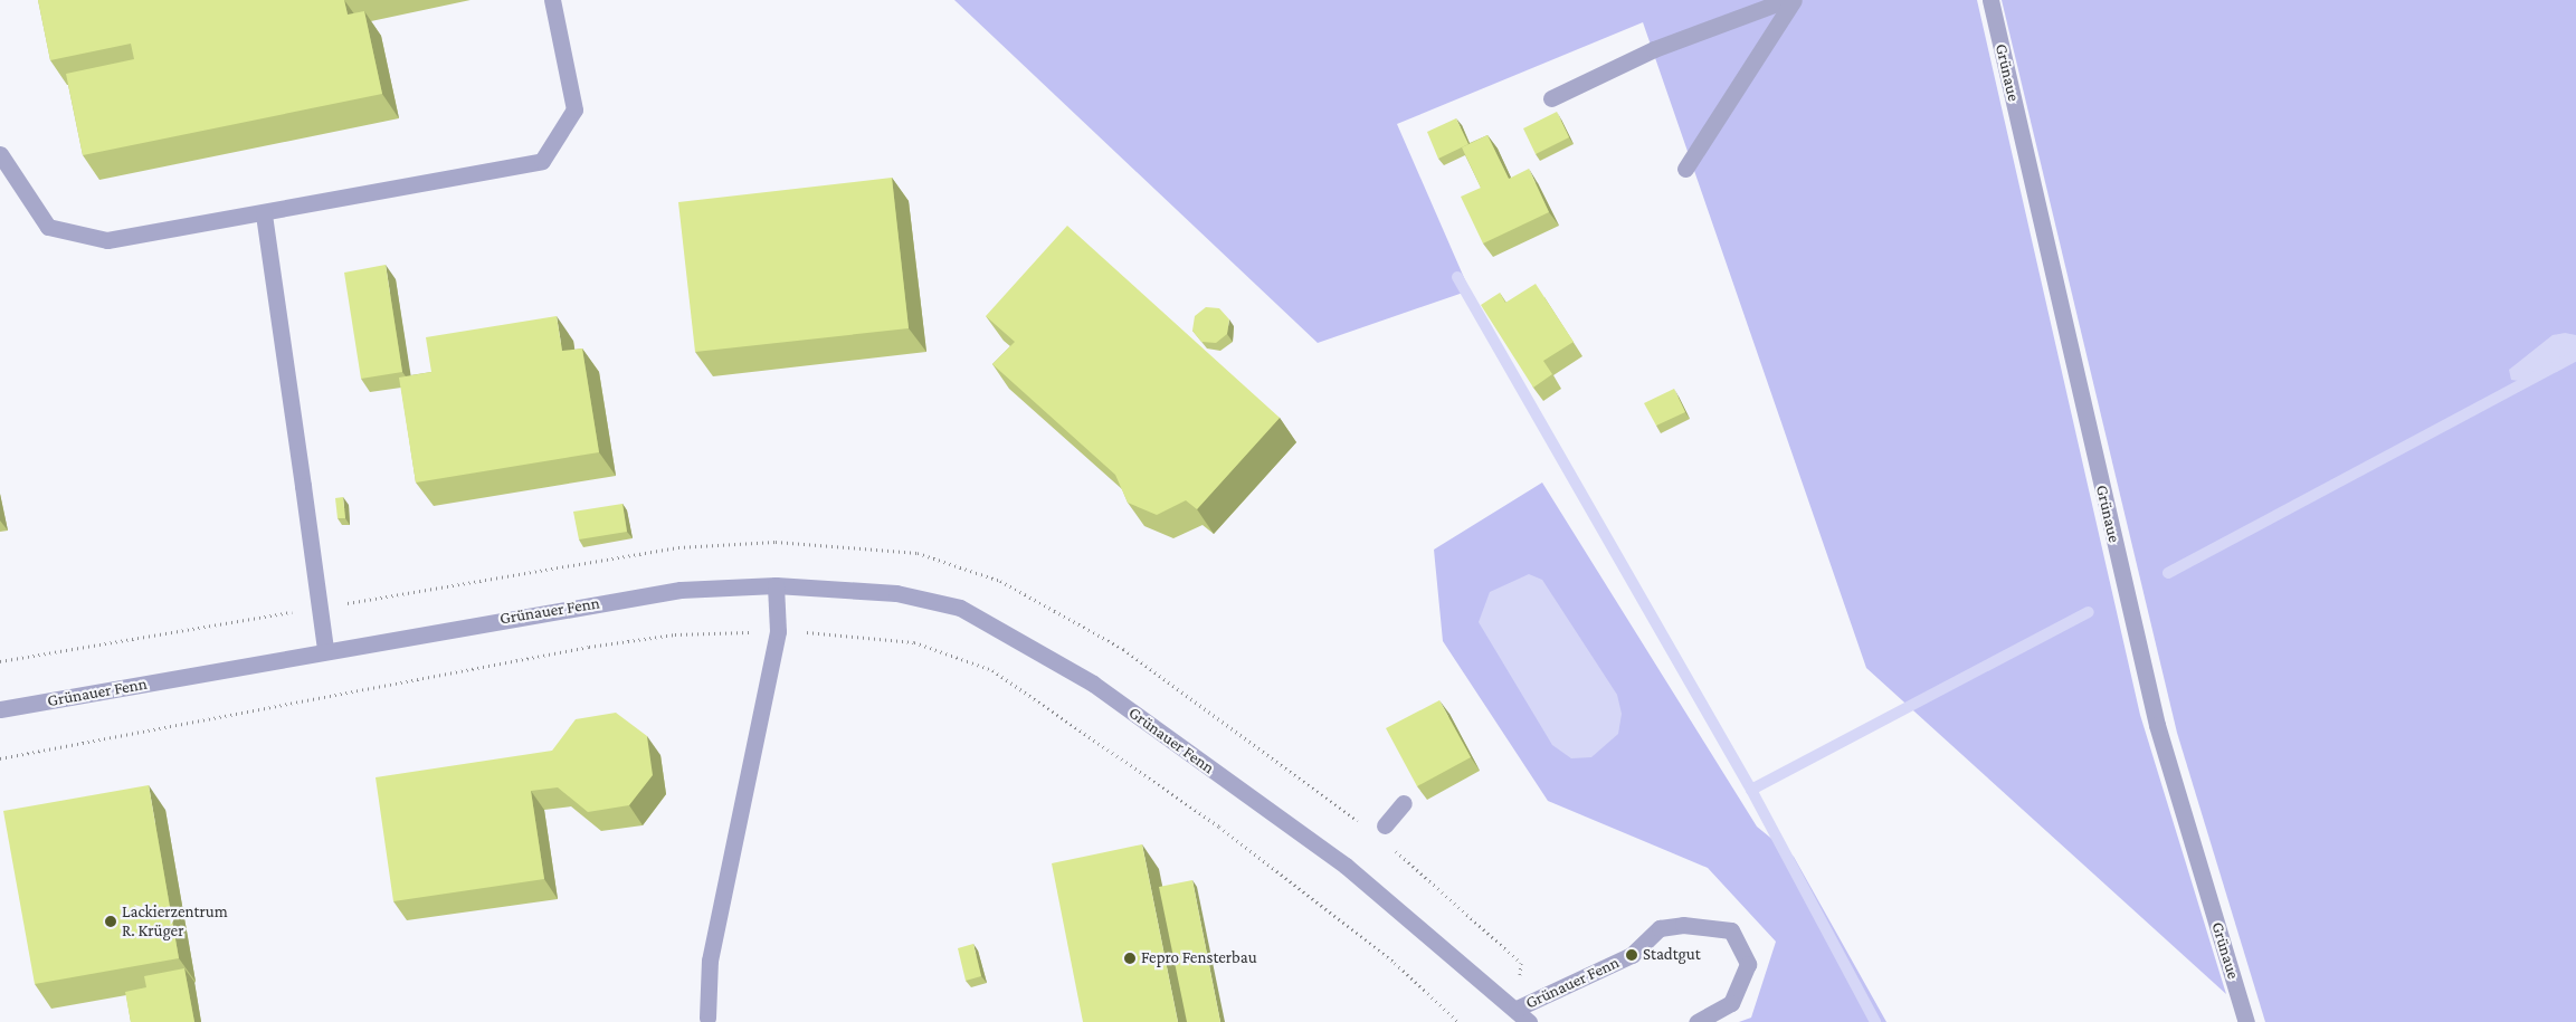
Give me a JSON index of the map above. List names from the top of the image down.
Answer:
{
  "streets": {
    "street": ["Grünaue", "Grünauer Fenn"]
  },
  "places": ["Lackierzentrum R. Krüger", "Stadtgut", "Fepro Fensterbau"]
}
